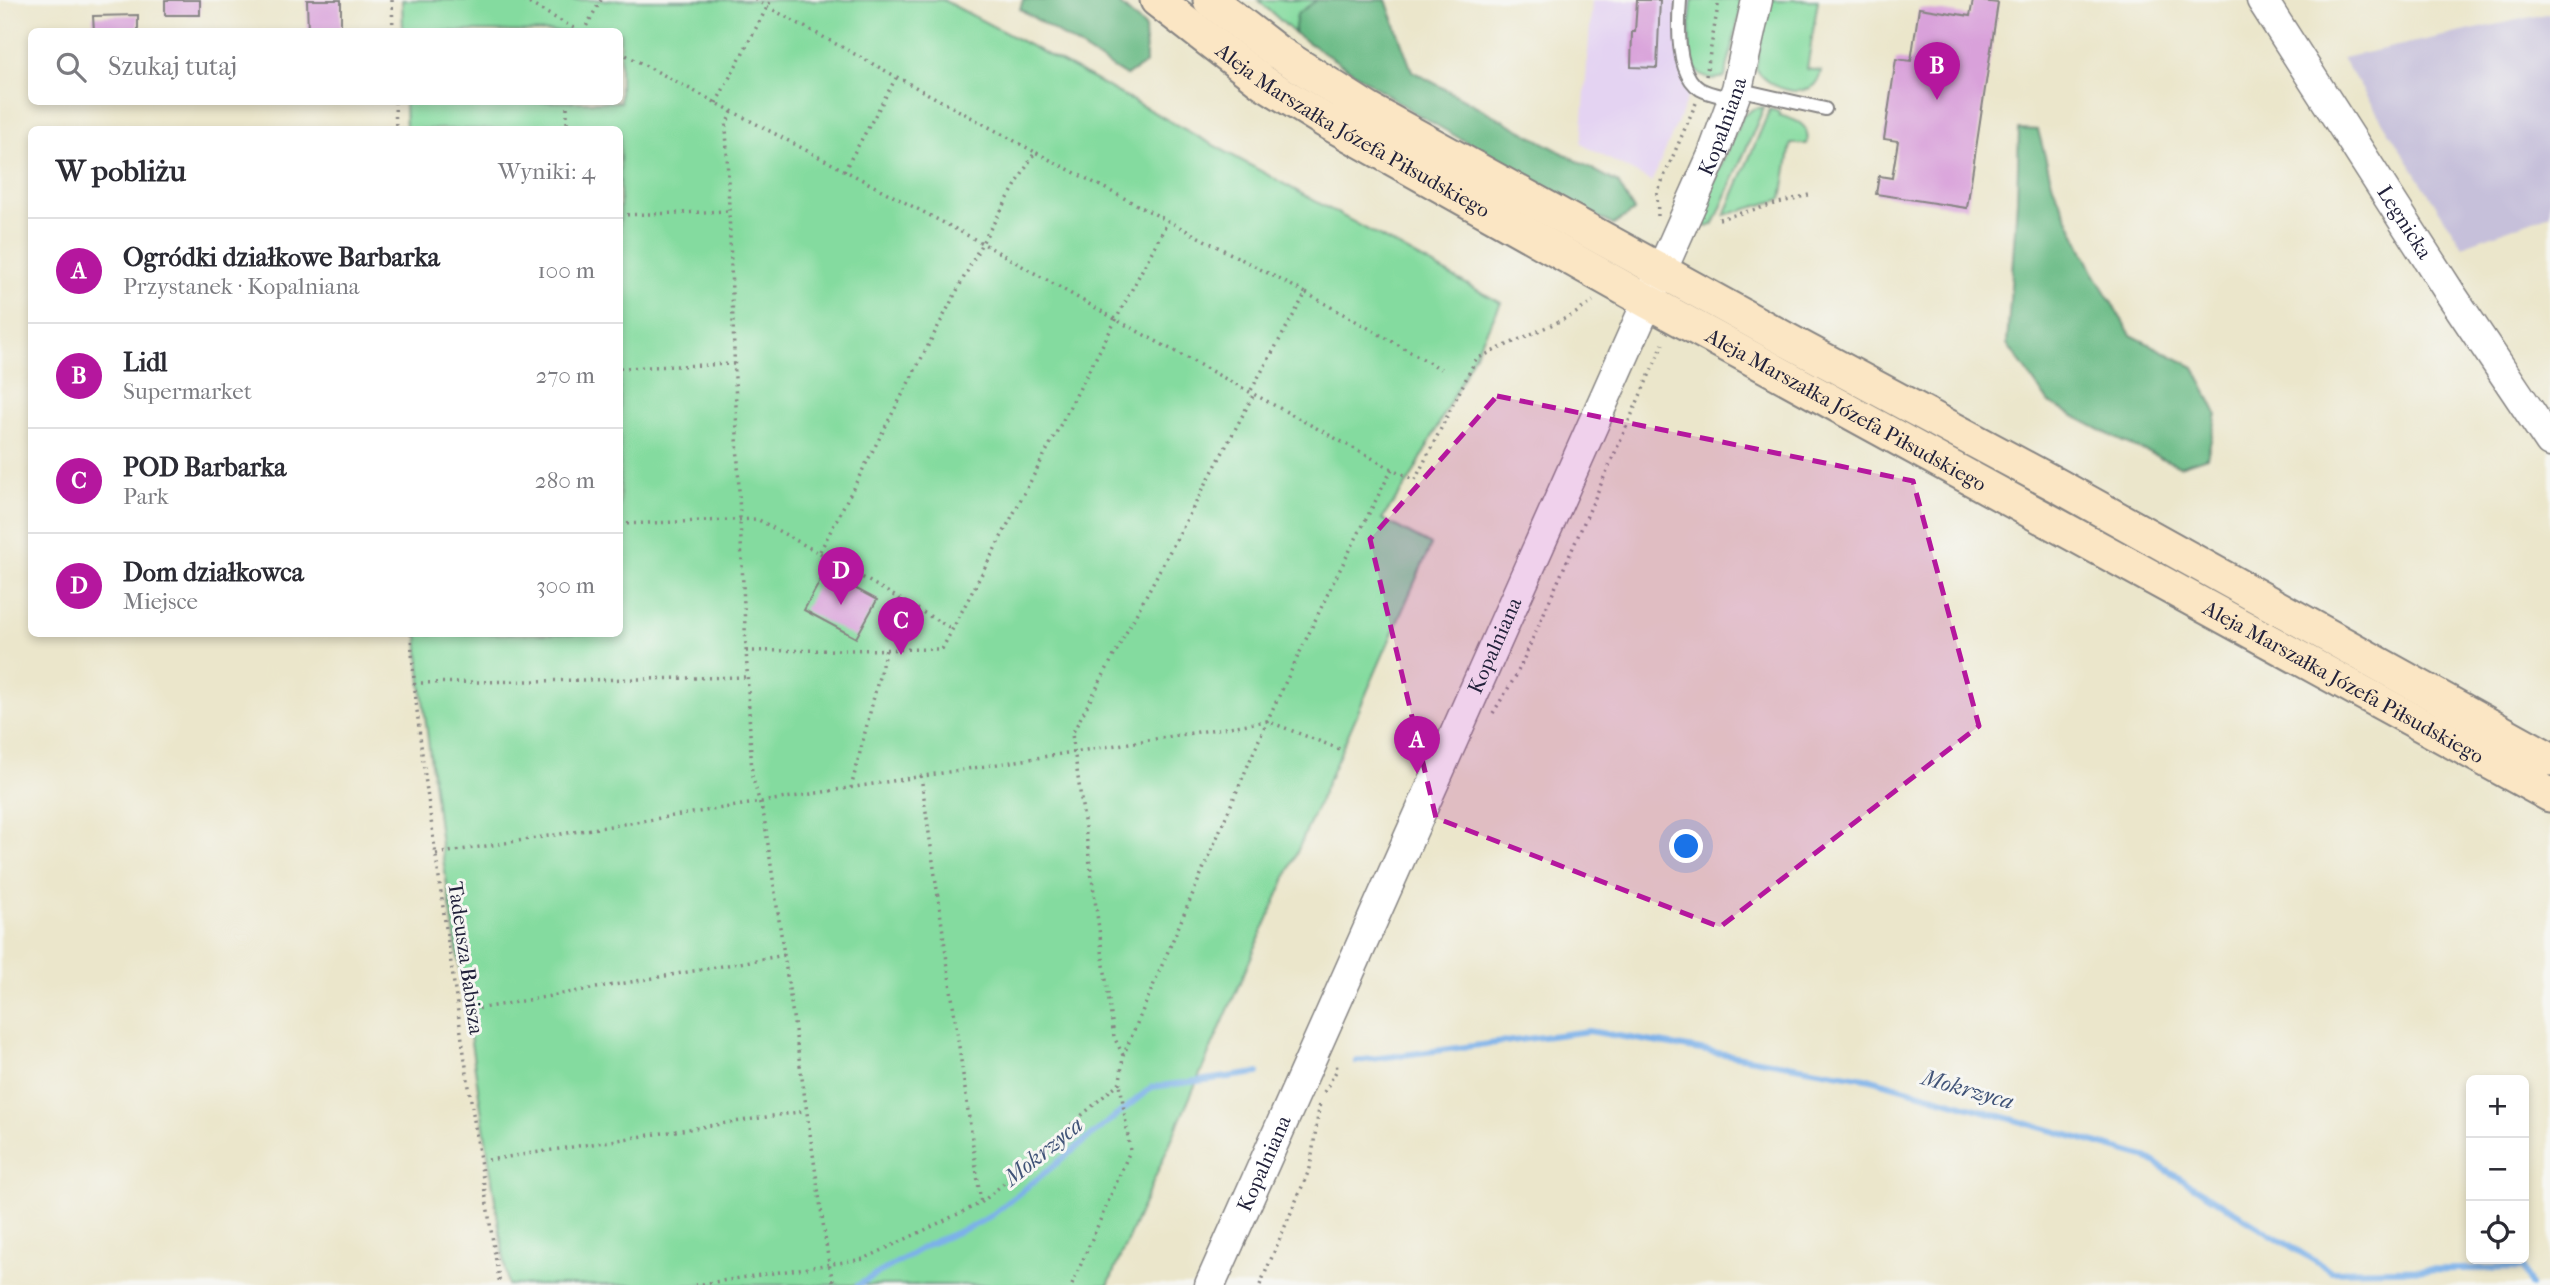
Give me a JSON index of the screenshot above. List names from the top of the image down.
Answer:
{
  "streets": {
    "main road": ["Aleja Marszałka Józefa Piłsudskiego"],
    "street": ["Kopalniana", "Legnicka"],
    "path": ["Tadeusza Babisza"]
  },
  "crossings": [
    ["Kopalniana", "Aleja Marszałka Józefa Piłsudskiego"]
  ],
  "water": ["Mokrzyca"],
  "page": {
    "search": "Szukaj tutaj",
    "pins": [
      "B",
      "D",
      "C",
      "A"
    ],
    "heading": ["W pobliżu", "Wyniki: 4"],
    "list": [
      {
        "mark": "A",
        "name": "Ogródki działkowe Barbarka",
        "note": "Przystanek · Kopalniana",
        "value": "100 m"
      },
      {
        "mark": "B",
        "name": "Lidl",
        "note": "Supermarket",
        "value": "270 m"
      },
      {
        "mark": "C",
        "name": "POD Barbarka",
        "note": "Park",
        "value": "280 m"
      },
      {
        "mark": "D",
        "name": "Dom działkowca",
        "note": "Miejsce",
        "value": "300 m"
      }
    ],
    "map_buttons": ["+", "−"]
  }
}
